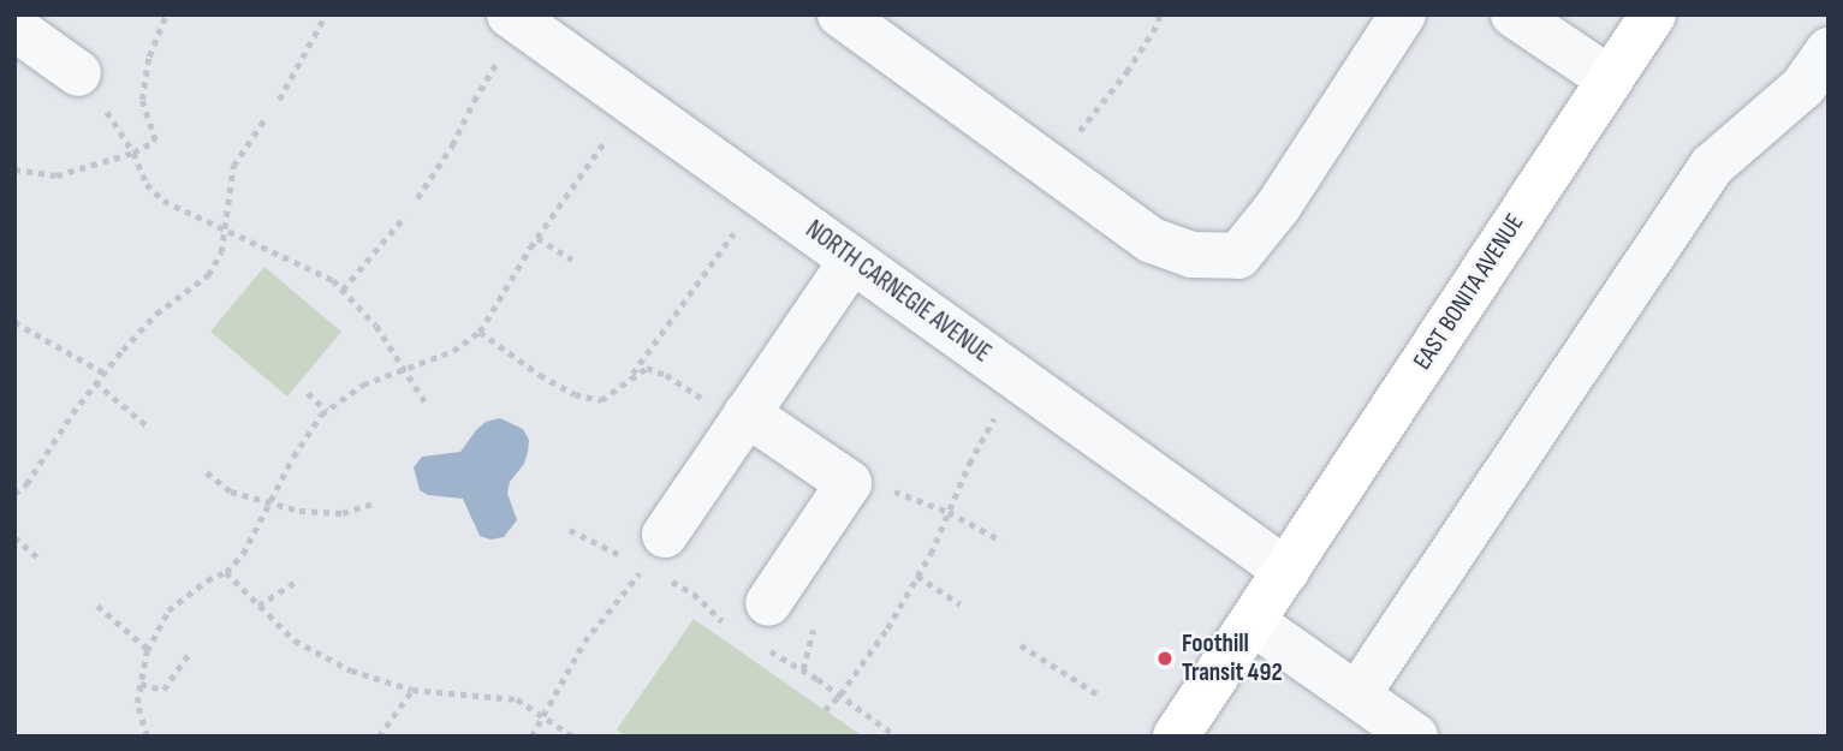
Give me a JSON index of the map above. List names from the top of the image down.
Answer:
{
  "streets": {
    "main road": ["EAST BONITA AVENUE"],
    "street": ["NORTH CARNEGIE AVENUE"]
  },
  "crossings": [
    ["NORTH CARNEGIE AVENUE", "EAST BONITA AVENUE"]
  ],
  "places": ["Foothill Transit 492"]
}
